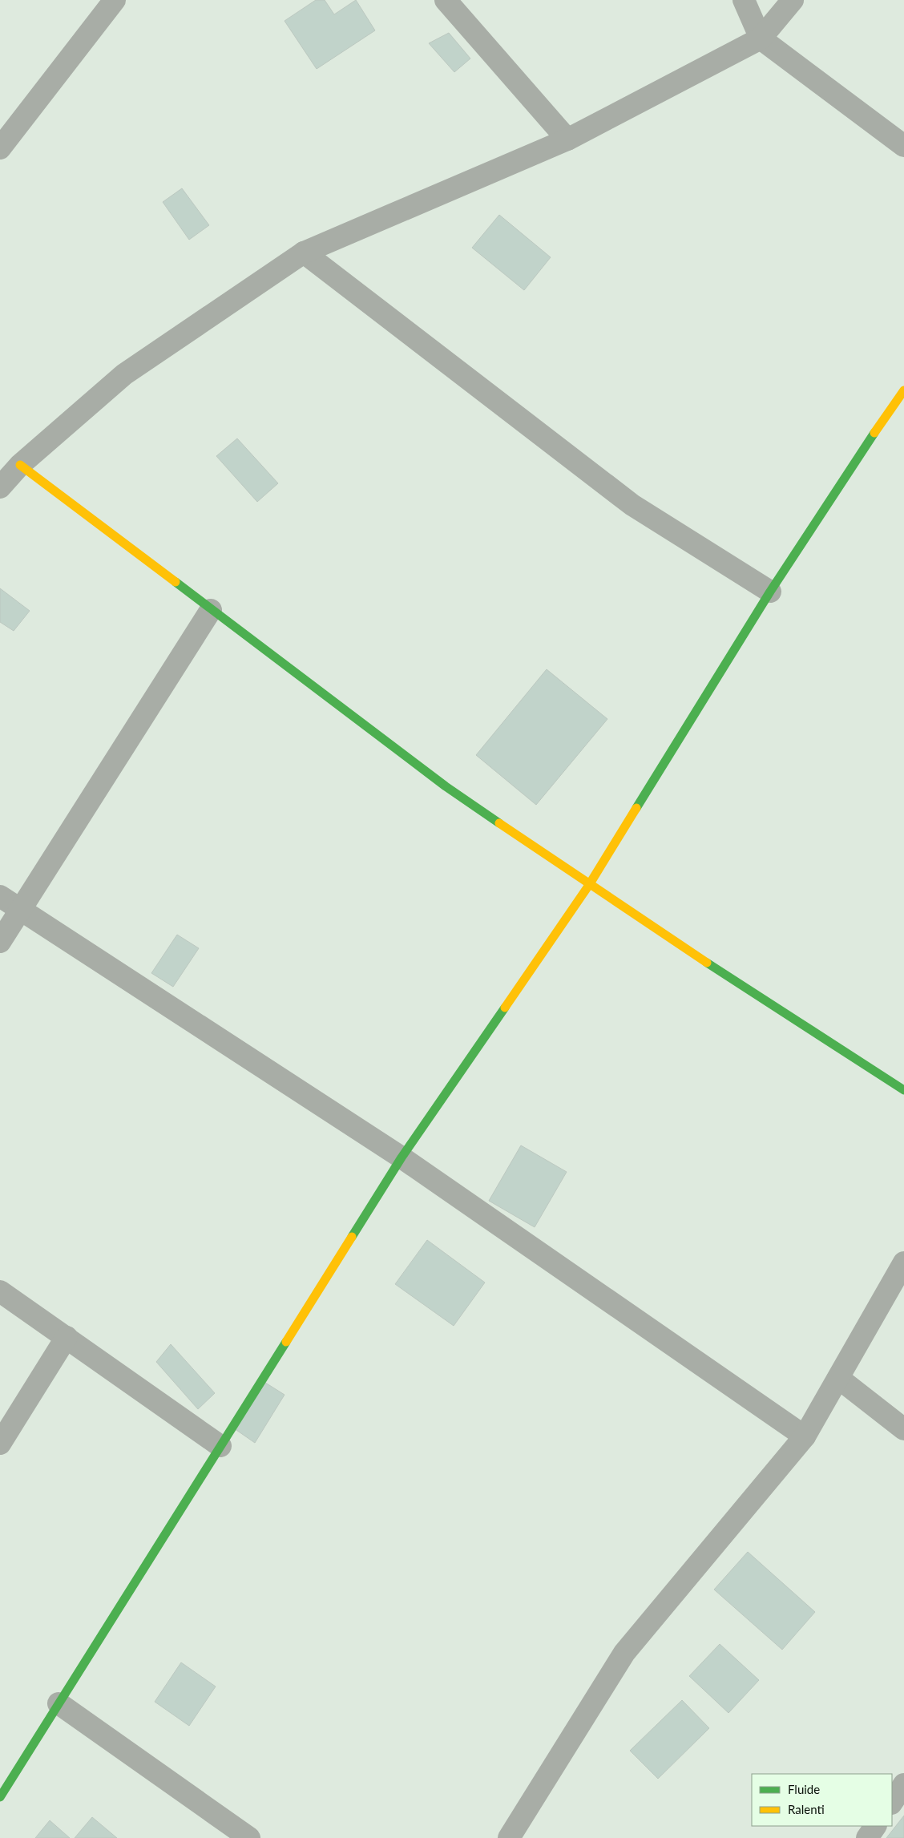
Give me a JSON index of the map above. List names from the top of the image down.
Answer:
{
  "legend": ["Fluide", "Ralenti"]
}
